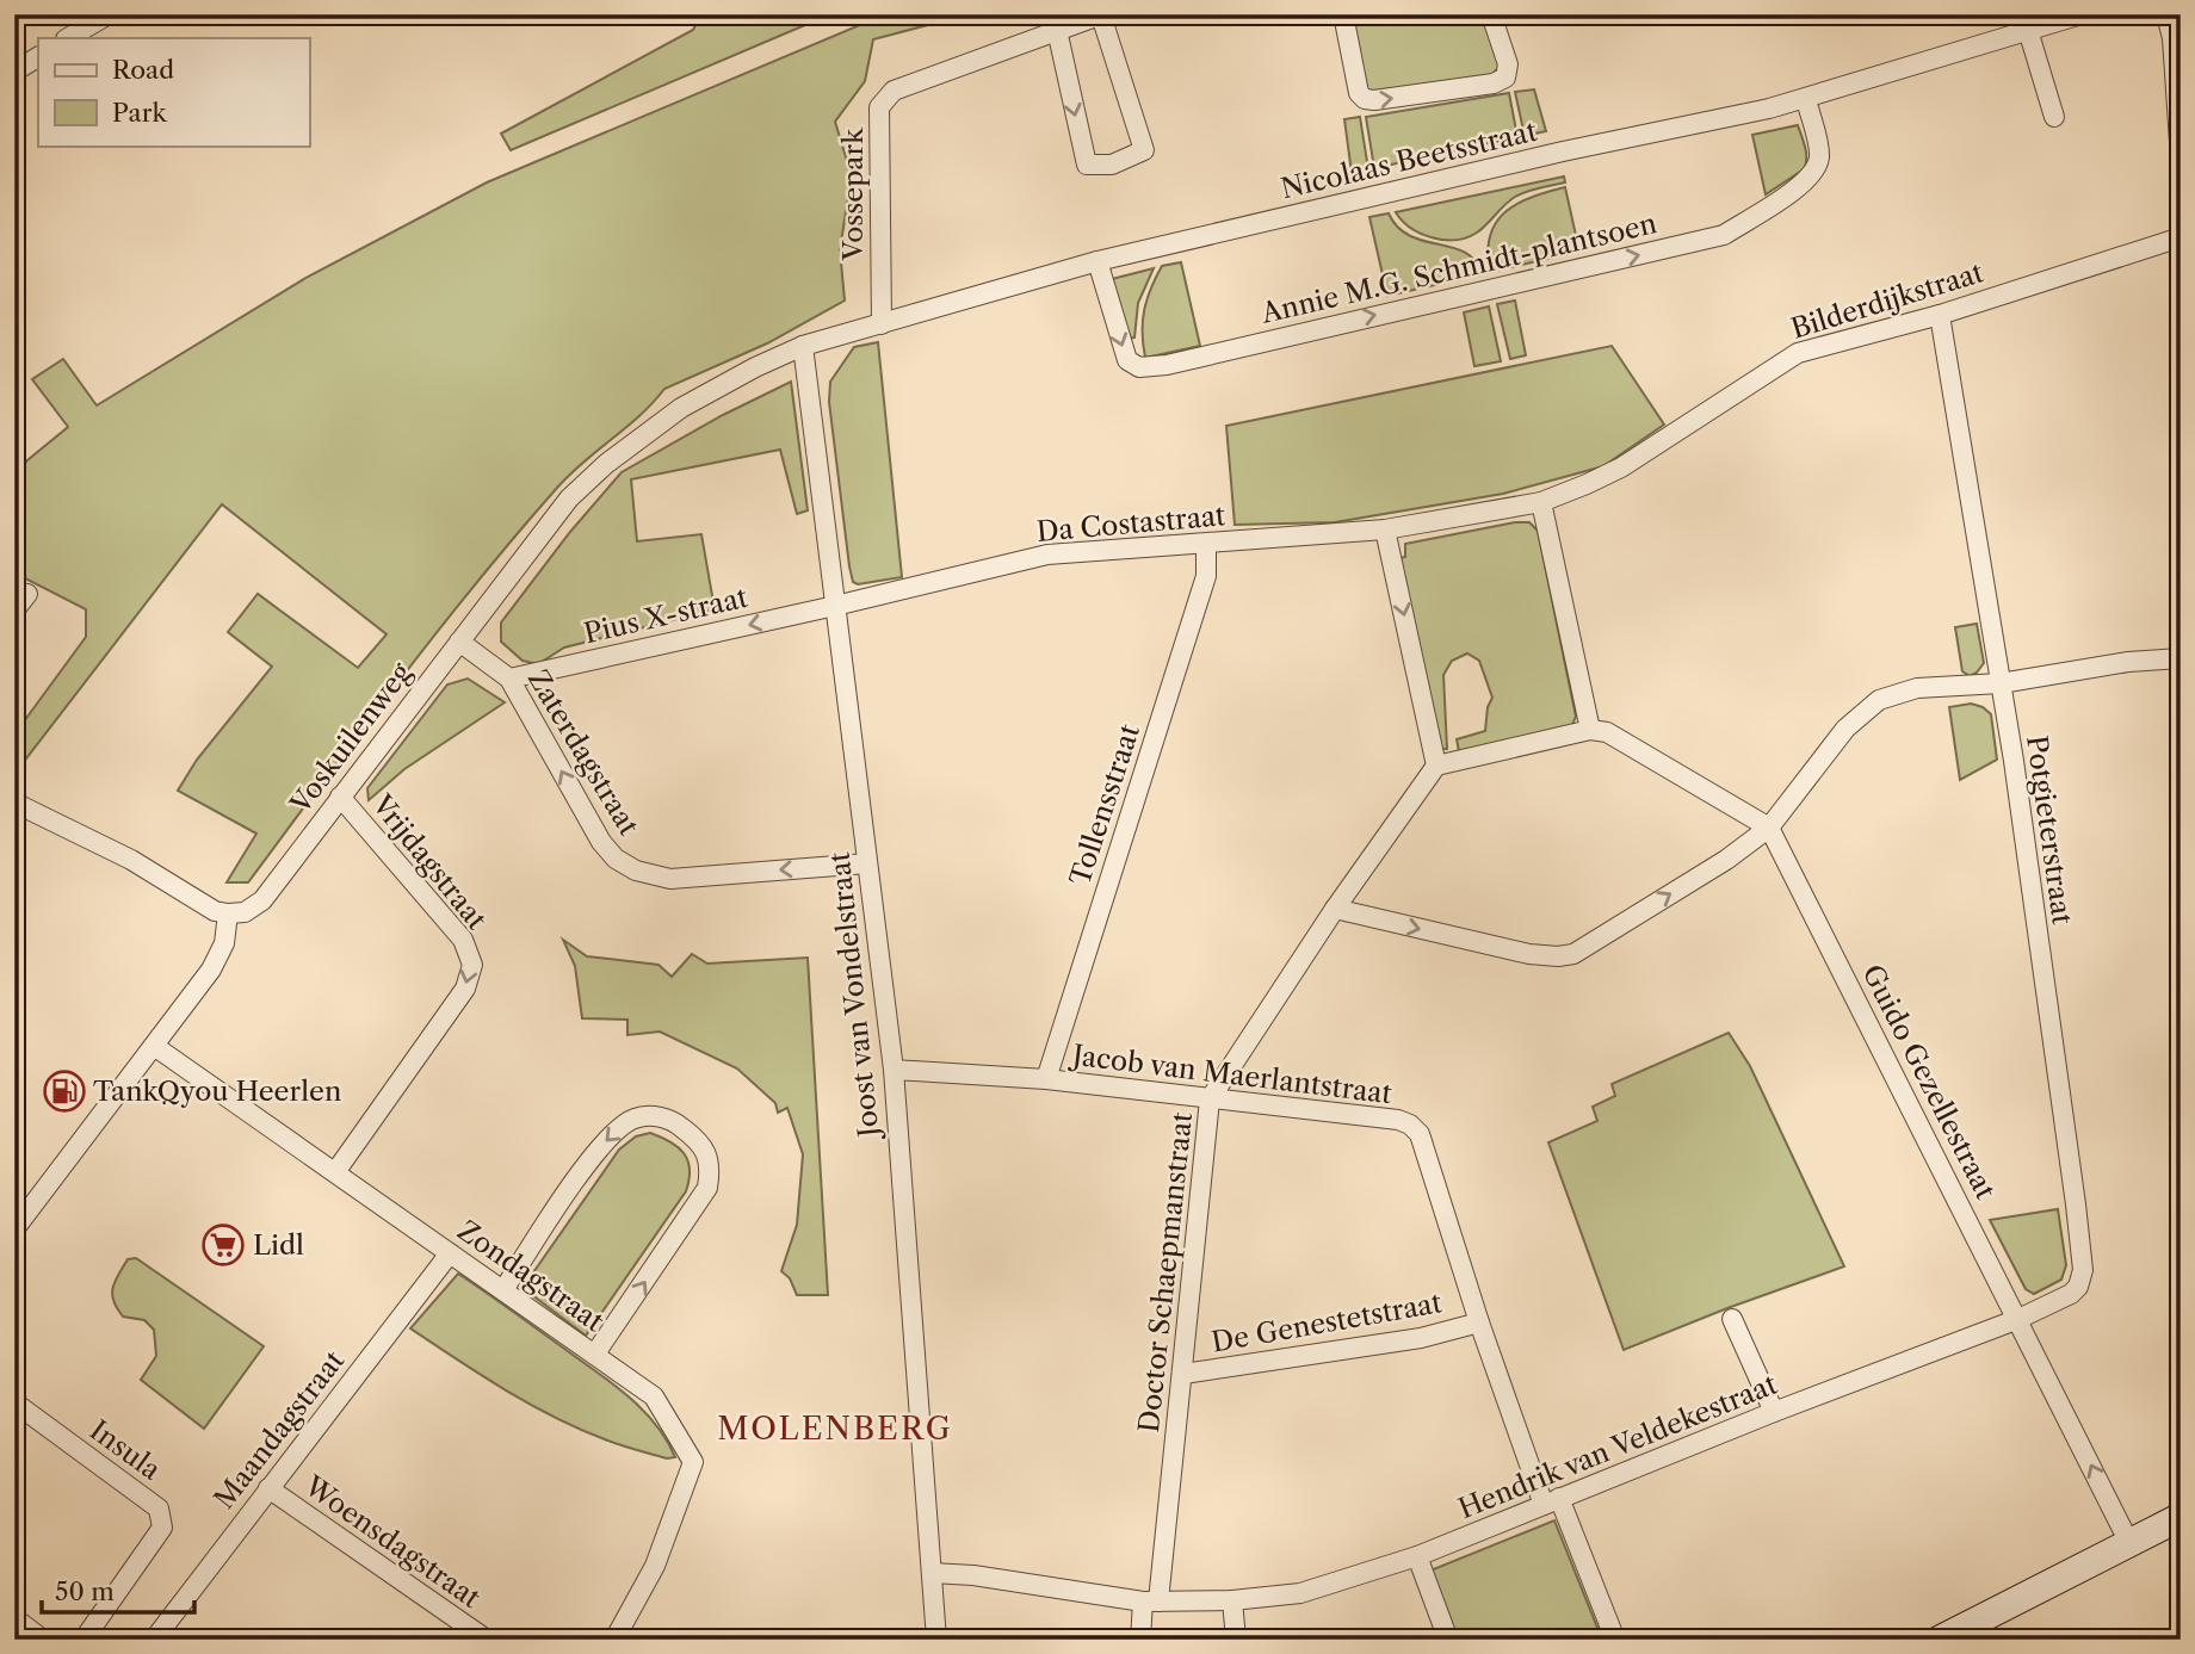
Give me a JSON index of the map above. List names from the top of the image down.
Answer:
{
  "streets": {
    "street": [
      "Nicolaas Beetsstraat",
      "Vossepark",
      "Annie M.G. Schmidt-plantsoen",
      "Bilderdijkstraat",
      "Da Costastraat",
      "Pius X-straat",
      "Voskuilenweg",
      "Zaterdagstraat",
      "Tollensstraat",
      "Potgieterstraat",
      "Vrijdagstraat",
      "Joost van Vondelstraat",
      "Jacob van Maerlantstraat",
      "Guido Gezellestraat",
      "Doctor Schaepmanstraat",
      "Zondagstraat",
      "De Genestetstraat",
      "Maandagstraat",
      "Hendrik van Veldekestraat",
      "Insula",
      "Woensdagstraat"
    ]
  },
  "crossings": [
    ["Nicolaas Beetsstraat", "Vossepark"],
    ["Nicolaas Beetsstraat", "Annie M.G. Schmidt-plantsoen"],
    ["Nicolaas Beetsstraat", "Voskuilenweg"],
    ["Nicolaas Beetsstraat", "Joost van Vondelstraat"],
    ["Bilderdijkstraat", "Da Costastraat"],
    ["Bilderdijkstraat", "Potgieterstraat"],
    ["Da Costastraat", "Pius X-straat"],
    ["Da Costastraat", "Tollensstraat"],
    ["Da Costastraat", "Joost van Vondelstraat"],
    ["Pius X-straat", "Zaterdagstraat"],
    ["Pius X-straat", "Joost van Vondelstraat"],
    ["Voskuilenweg", "Zaterdagstraat"],
    ["Voskuilenweg", "Vrijdagstraat"],
    ["Voskuilenweg", "Joost van Vondelstraat"],
    ["Zaterdagstraat", "Joost van Vondelstraat"],
    ["Tollensstraat", "Jacob van Maerlantstraat"],
    ["Potgieterstraat", "Guido Gezellestraat"],
    ["Potgieterstraat", "Hendrik van Veldekestraat"],
    ["Vrijdagstraat", "Zondagstraat"],
    ["Joost van Vondelstraat", "Jacob van Maerlantstraat"],
    ["Joost van Vondelstraat", "Hendrik van Veldekestraat"],
    ["Jacob van Maerlantstraat", "Doctor Schaepmanstraat"],
    ["Jacob van Maerlantstraat", "De Genestetstraat"],
    ["Jacob van Maerlantstraat", "Hendrik van Veldekestraat"],
    ["Guido Gezellestraat", "Hendrik van Veldekestraat"],
    ["Doctor Schaepmanstraat", "De Genestetstraat"],
    ["Doctor Schaepmanstraat", "Hendrik van Veldekestraat"],
    ["Zondagstraat", "Maandagstraat"],
    ["Maandagstraat", "Woensdagstraat"]
  ],
  "one_way": [
    "Annie M.G. Schmidt-plantsoen",
    "Pius X-straat",
    "Zaterdagstraat",
    "Vrijdagstraat"
  ],
  "districts": ["MOLENBERG"],
  "places": {
    "fuel station": ["TankQyou Heerlen"],
    "supermarket": ["Lidl"]
  },
  "legend": ["Road", "Park"],
  "scale_bar": "50 m"
}
